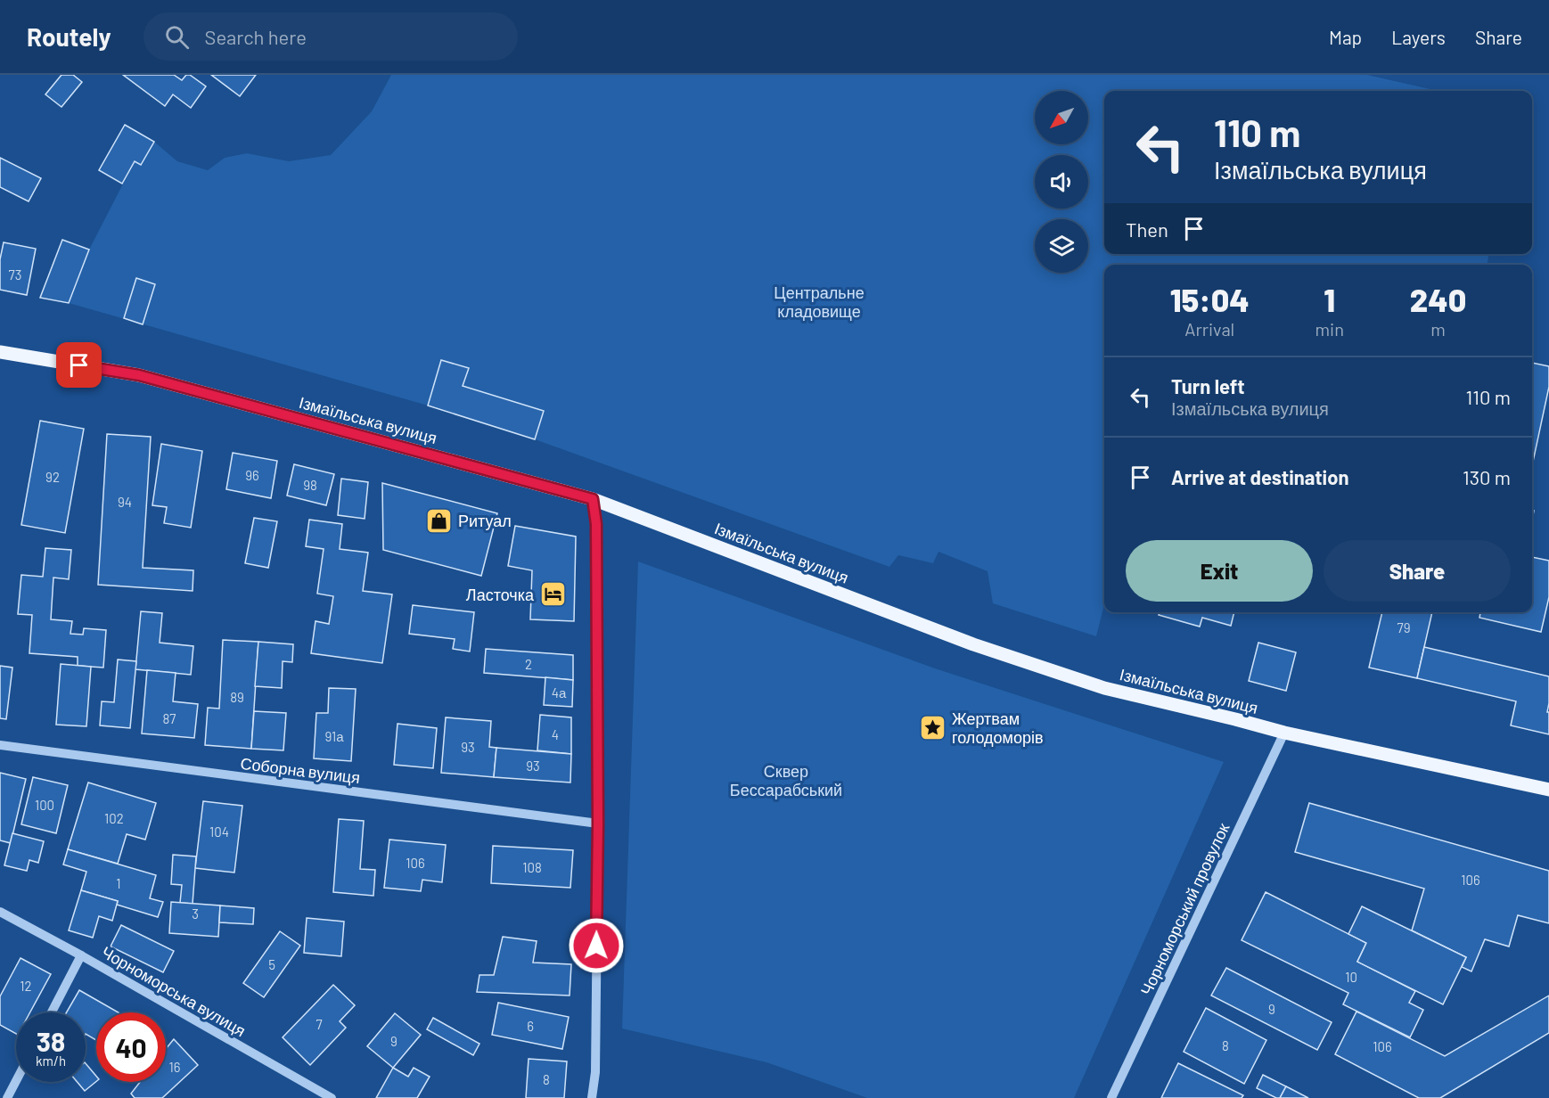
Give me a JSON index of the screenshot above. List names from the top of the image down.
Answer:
{
  "streets": {
    "main road": ["Ізмаїльська вулиця"],
    "street": ["Соборна вулиця", "Чорноморський провулок", "Чорноморська вулиця"]
  },
  "crossings": [
    ["Ізмаїльська вулиця", "Чорноморський провулок"]
  ],
  "parks": ["Центральне кладовище", "Сквер Бессарабський"],
  "places": {
    "shop": ["Ритуал"],
    "hotel": ["Ласточка"],
    "place": ["Жертвам голодоморів"]
  },
  "house_numbers": [
    "73",
    "96",
    "92",
    "98",
    "94",
    "79",
    "2",
    "4а",
    "89",
    "87",
    "4",
    "91а",
    "93",
    "93",
    "100",
    "102",
    "104",
    "106",
    "108",
    "106",
    "1",
    "3",
    "5",
    "10",
    "12",
    "9",
    "7",
    "6",
    "9",
    "8",
    "106",
    "16",
    "8"
  ],
  "north": "bottom left",
  "page": {
    "header": "Routely",
    "search": "Search here",
    "nav": ["Map", "Layers", "Share"],
    "turn": ["110 m", "Ізмаїльська вулиця"],
    "then": "Then",
    "eta": [
      "15:04",
      "Arrival",
      "1",
      "min",
      "240",
      "m"
    ],
    "list": [
      {
        "name": "Turn left",
        "note": "Ізмаїльська вулиця",
        "value": "110 m"
      },
      {
        "name": "Arrive at destination",
        "value": "130 m"
      }
    ],
    "buttons": ["Exit", "Share"],
    "speed": "38 km/h",
    "limit": "40"
  }
}
